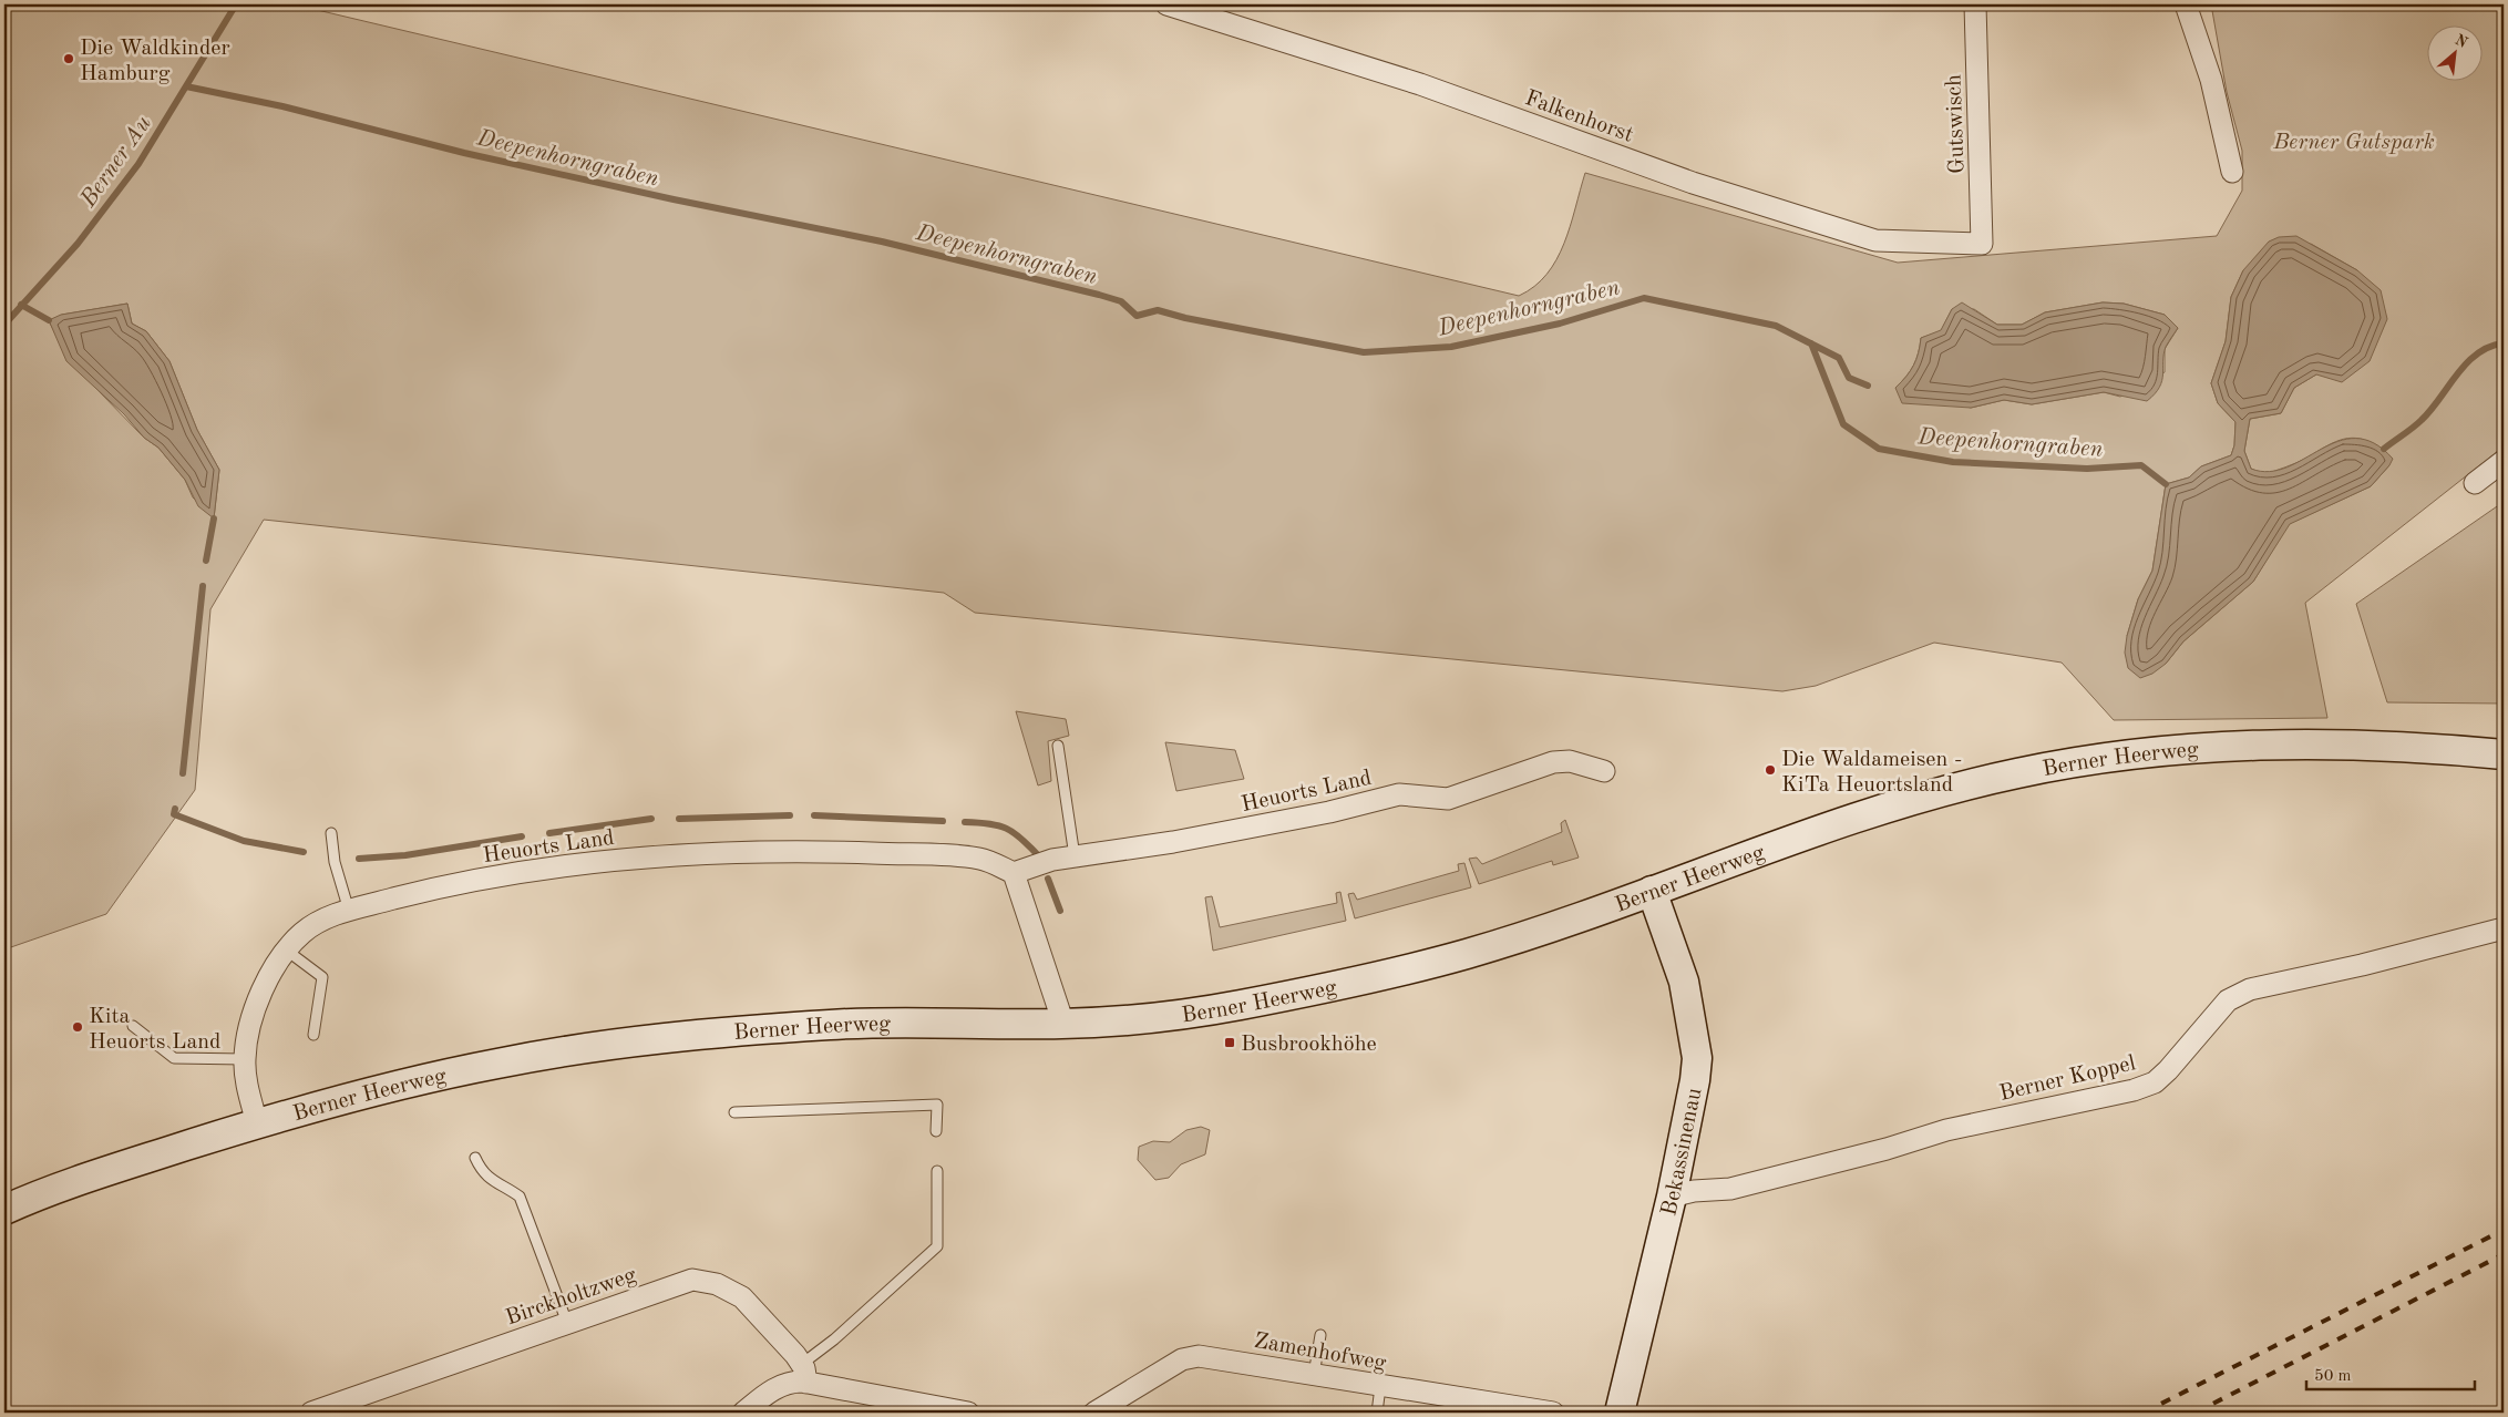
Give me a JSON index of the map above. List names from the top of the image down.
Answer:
{
  "streets": {
    "main road": ["Berner Heerweg", "Bekassinenau"],
    "street": [
      "Falkenhorst",
      "Gutswisch",
      "Heuorts Land",
      "Berner Koppel",
      "Birckholtzweg",
      "Zamenhofweg"
    ]
  },
  "crossings": [
    ["Falkenhorst", "Gutswisch"],
    ["Berner Heerweg", "Heuorts Land"],
    ["Berner Heerweg", "Bekassinenau"],
    ["Berner Koppel", "Bekassinenau"]
  ],
  "water": ["Deepenhorngraben", "Berner Au"],
  "parks": ["Berner Gutspark"],
  "places": {
    "other": ["Die Waldkinder Hamburg", "Die Waldameisen - KiTa Heuortsland", "Kita Heuorts Land"],
    "transit": ["Busbrookhöhe"]
  },
  "scale_bar": "50 m",
  "north": "top right"
}
